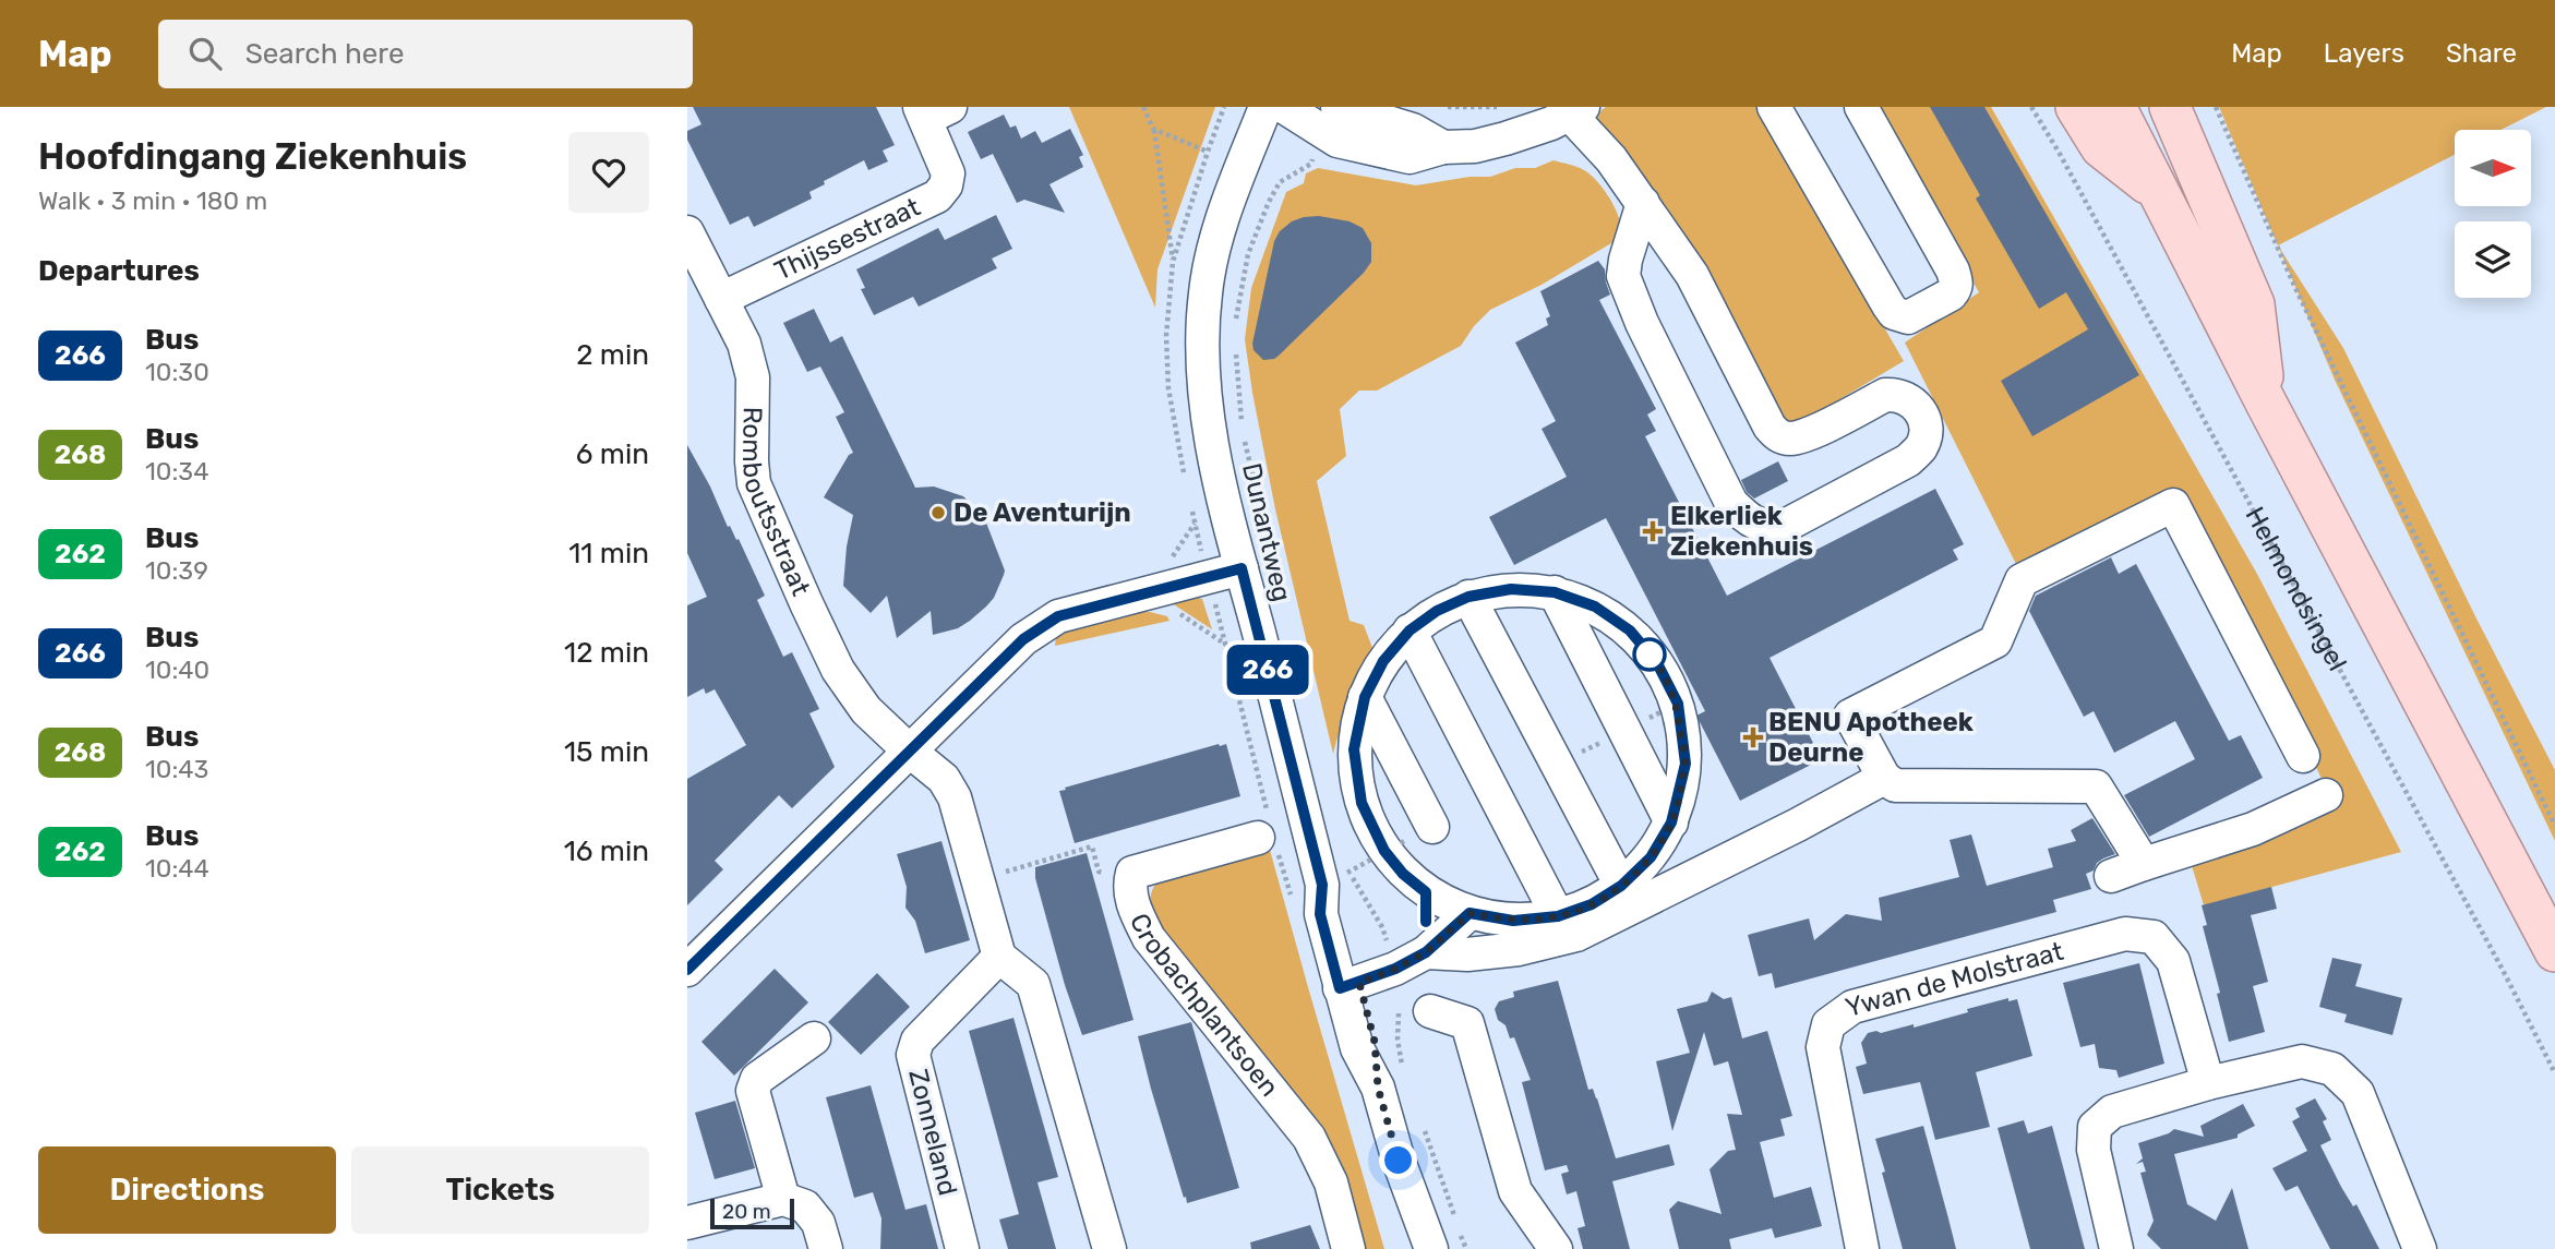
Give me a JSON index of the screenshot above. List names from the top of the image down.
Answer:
{
  "streets": {
    "street": [
      "Thijssestraat",
      "Romboutsstraat",
      "Dunantweg",
      "Ywan de Molstraat",
      "Crobachplantsoen",
      "Zonneland"
    ],
    "path": ["Helmondsingel"]
  },
  "crossings": [
    ["Thijssestraat", "Romboutsstraat"]
  ],
  "places": {
    "other": ["De Aventurijn"],
    "health": ["Elkerliek Ziekenhuis", "BENU Apotheek Deurne"]
  },
  "lines": ["bus line 266"],
  "scale_bar": "20 m",
  "north": "right",
  "page": {
    "header": "Map",
    "search": "Search here",
    "nav": ["Map", "Layers", "Share"],
    "heading": [
      ["Hoofdingang Ziekenhuis", "Walk · 3 min · 180 m"],
      "Departures"
    ],
    "on_map": "266",
    "list": [
      {
        "mark": "266",
        "name": "Bus",
        "note": "10:30",
        "value": "2 min"
      },
      {
        "mark": "268",
        "name": "Bus",
        "note": "10:34",
        "value": "6 min"
      },
      {
        "mark": "262",
        "name": "Bus",
        "note": "10:39",
        "value": "11 min"
      },
      {
        "mark": "266",
        "name": "Bus",
        "note": "10:40",
        "value": "12 min"
      },
      {
        "mark": "268",
        "name": "Bus",
        "note": "10:43",
        "value": "15 min"
      },
      {
        "mark": "262",
        "name": "Bus",
        "note": "10:44",
        "value": "16 min"
      }
    ],
    "buttons": ["Directions", "Tickets"],
    "scale": "20 m"
  }
}
